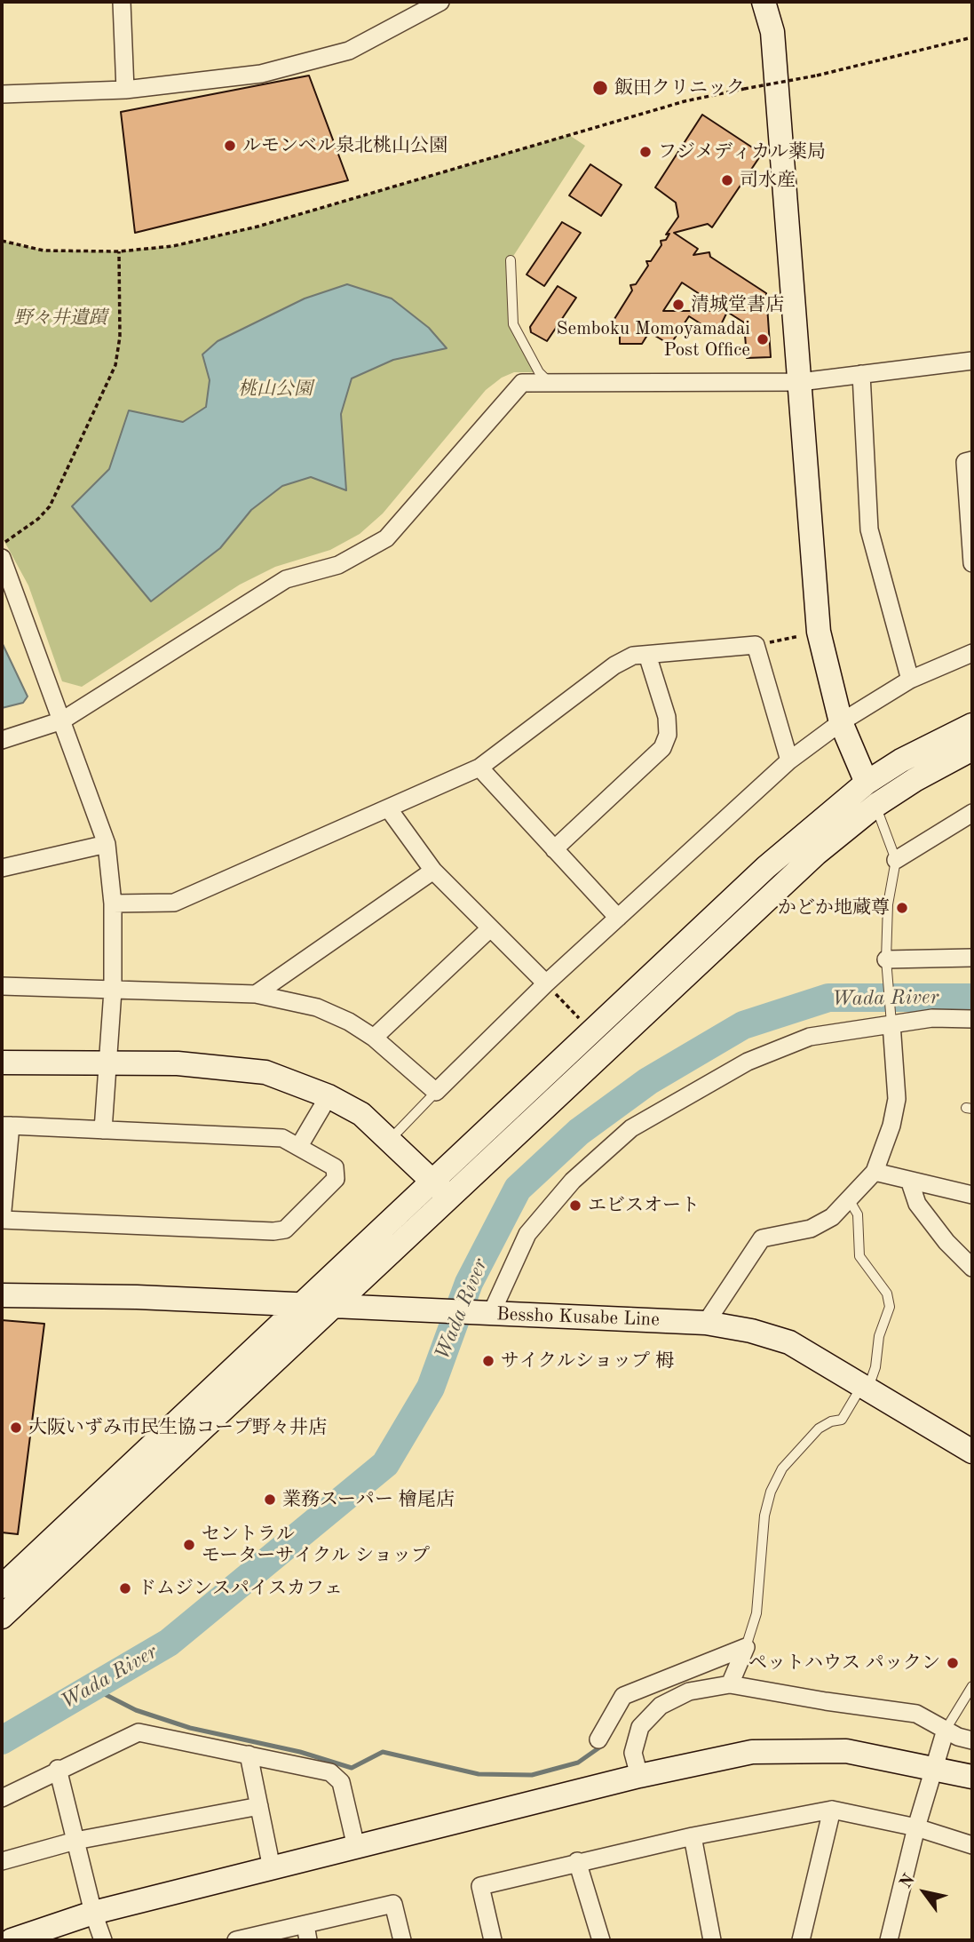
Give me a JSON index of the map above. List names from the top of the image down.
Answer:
{
  "streets": {
    "street": ["Bessho Kusabe Line"]
  },
  "water": ["Wada River"],
  "parks": ["野々井遺蹟", "桃山公園"],
  "places": [
    "飯田クリニック",
    "ルモンベル泉北桃山公園",
    "フジメディカル薬局",
    "司水産",
    "清城堂書店",
    "Semboku Momoyamadai Post Office",
    "かどか地蔵尊",
    "エビスオート",
    "サイクルショップ 栂",
    "大阪いずみ市民生協コープ野々井店",
    "業務スーパー 檜尾店",
    "セントラル モーターサイクル ショップ",
    "ドムジンスパイスカフェ",
    "ペットハウス パックン"
  ],
  "north": "top left"
}
